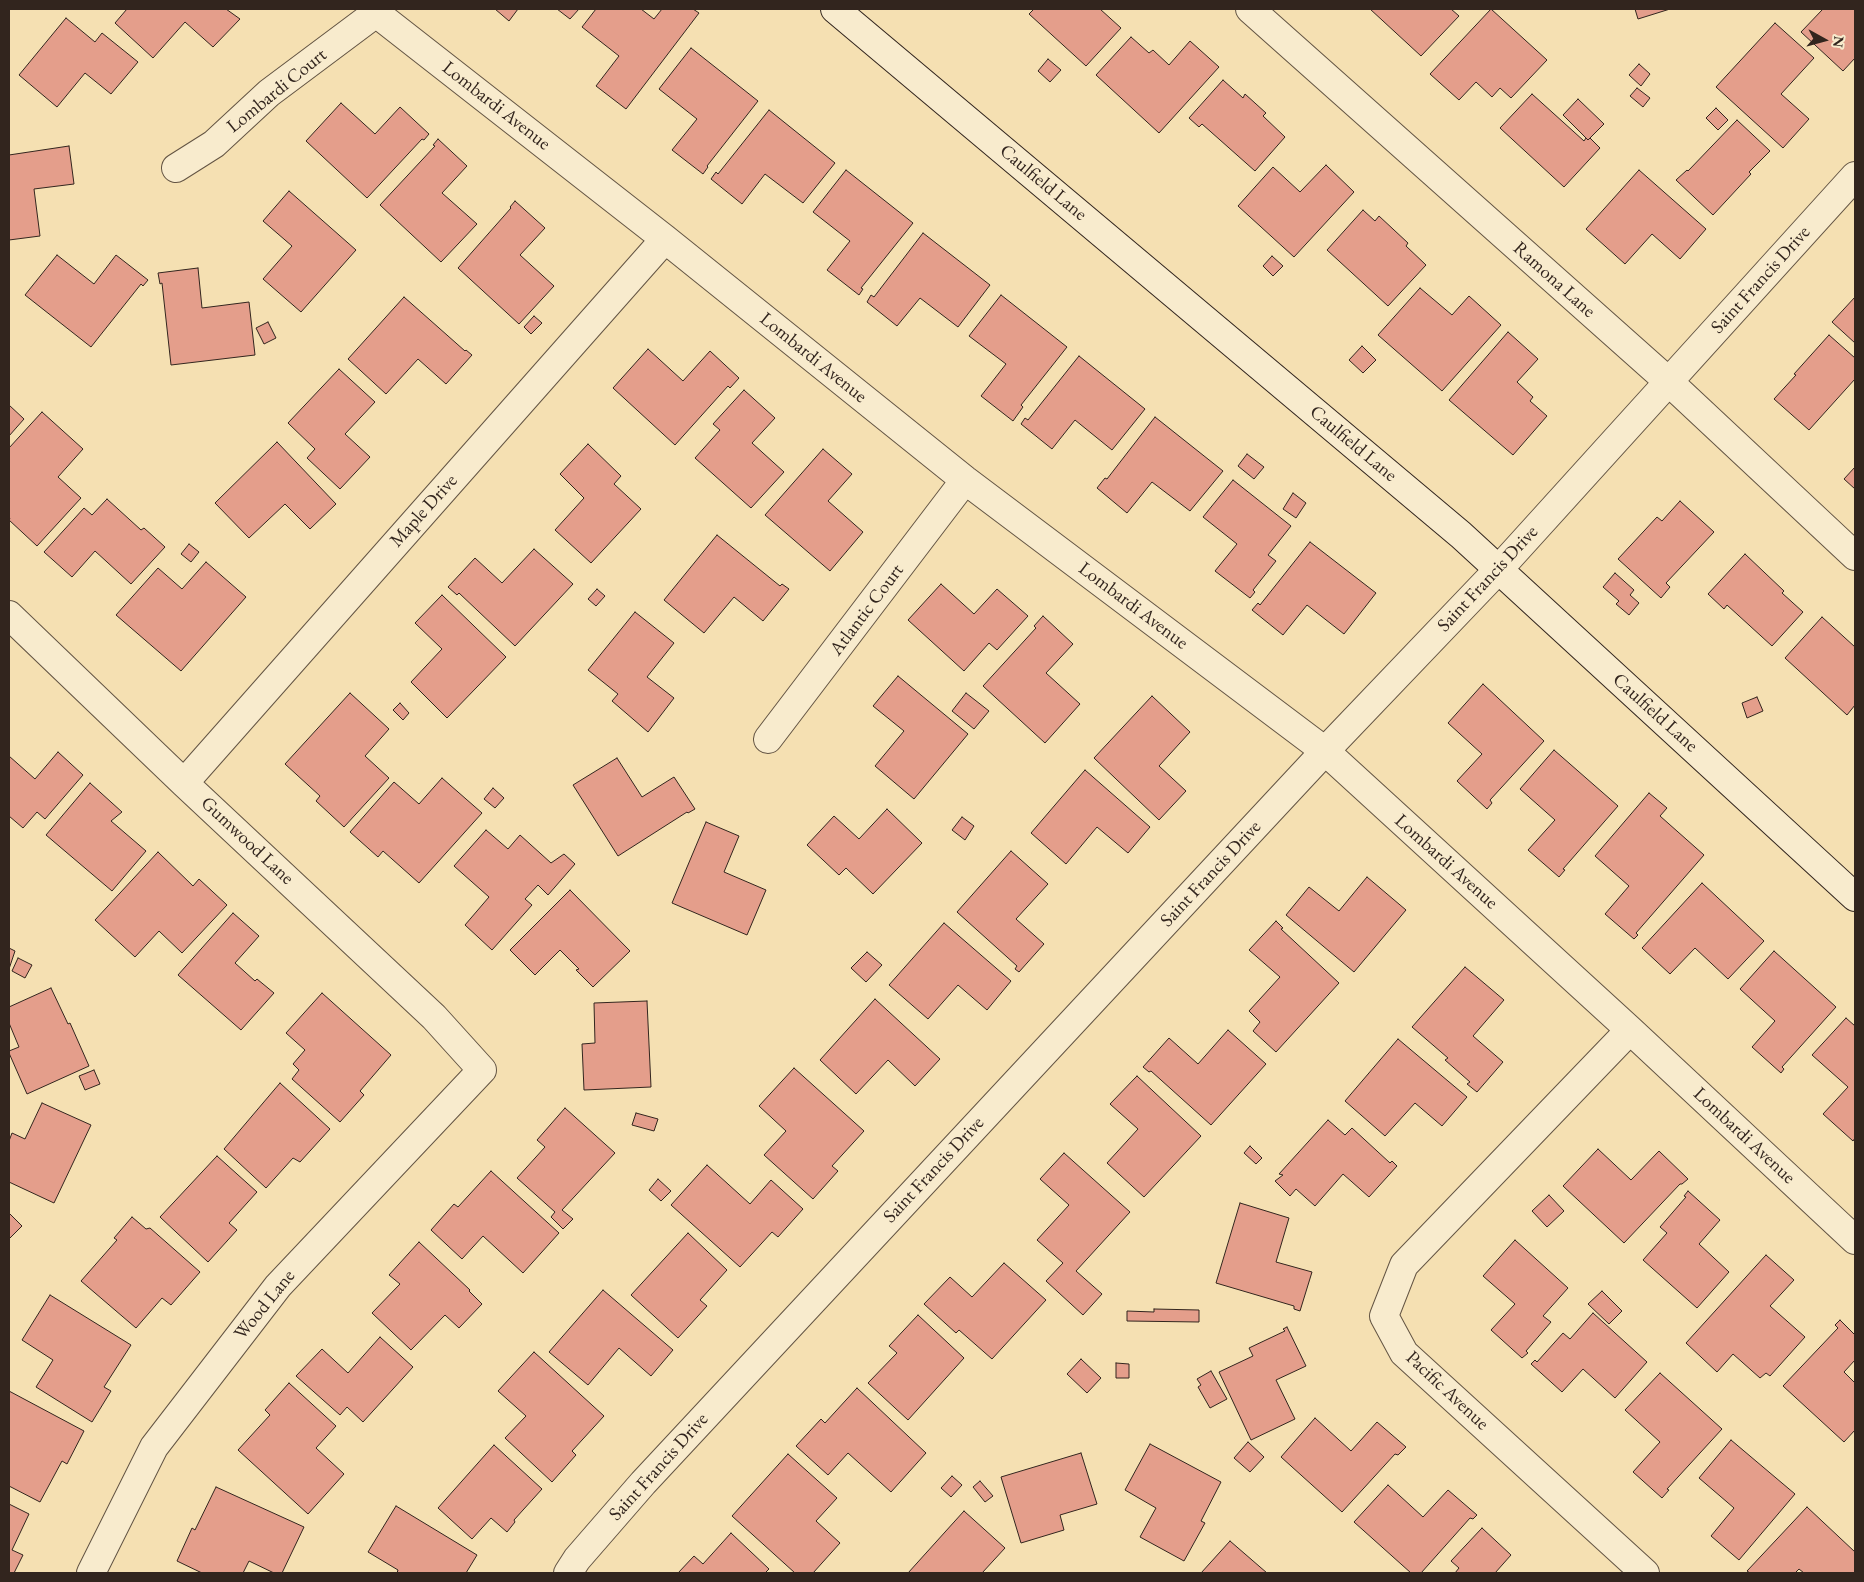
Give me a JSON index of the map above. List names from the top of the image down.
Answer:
{
  "streets": {
    "street": [
      "Lombardi Court",
      "Lombardi Avenue",
      "Caulfield Lane",
      "Ramona Lane",
      "Saint Francis Drive",
      "Maple Drive",
      "Atlantic Court",
      "Gumwood Lane",
      "Wood Lane",
      "Pacific Avenue"
    ]
  },
  "crossings": [
    ["Lombardi Court", "Lombardi Avenue"],
    ["Lombardi Avenue", "Saint Francis Drive"],
    ["Lombardi Avenue", "Maple Drive"],
    ["Lombardi Avenue", "Atlantic Court"],
    ["Lombardi Avenue", "Pacific Avenue"],
    ["Caulfield Lane", "Saint Francis Drive"],
    ["Ramona Lane", "Saint Francis Drive"],
    ["Maple Drive", "Gumwood Lane"],
    ["Gumwood Lane", "Wood Lane"]
  ],
  "north": "right"
}
